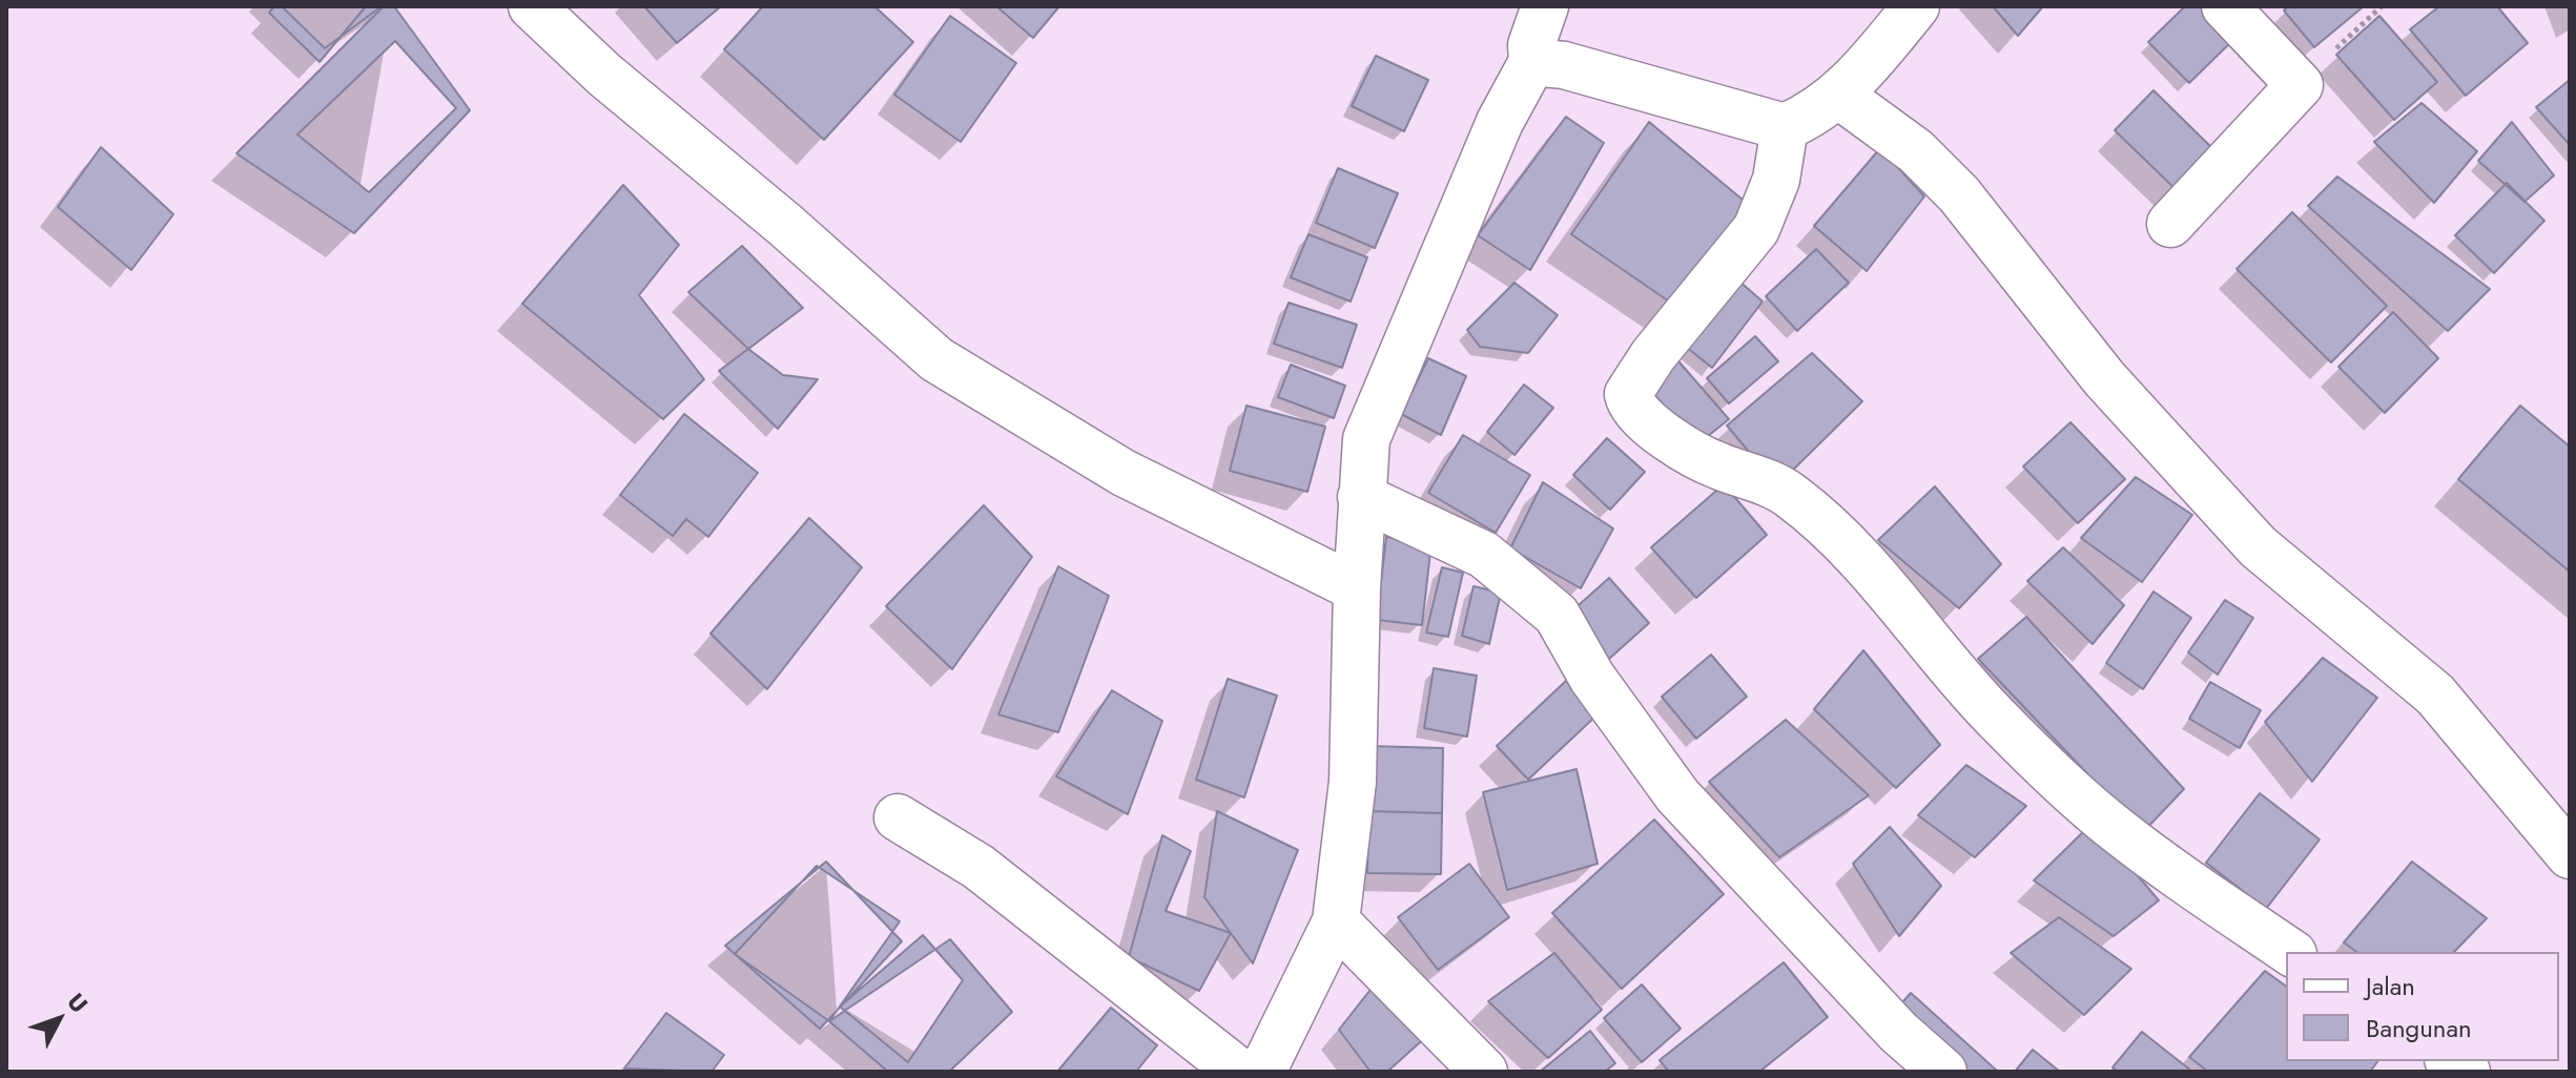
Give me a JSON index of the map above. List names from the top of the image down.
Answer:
{
  "legend": ["Jalan", "Bangunan"],
  "north": "top right"
}
